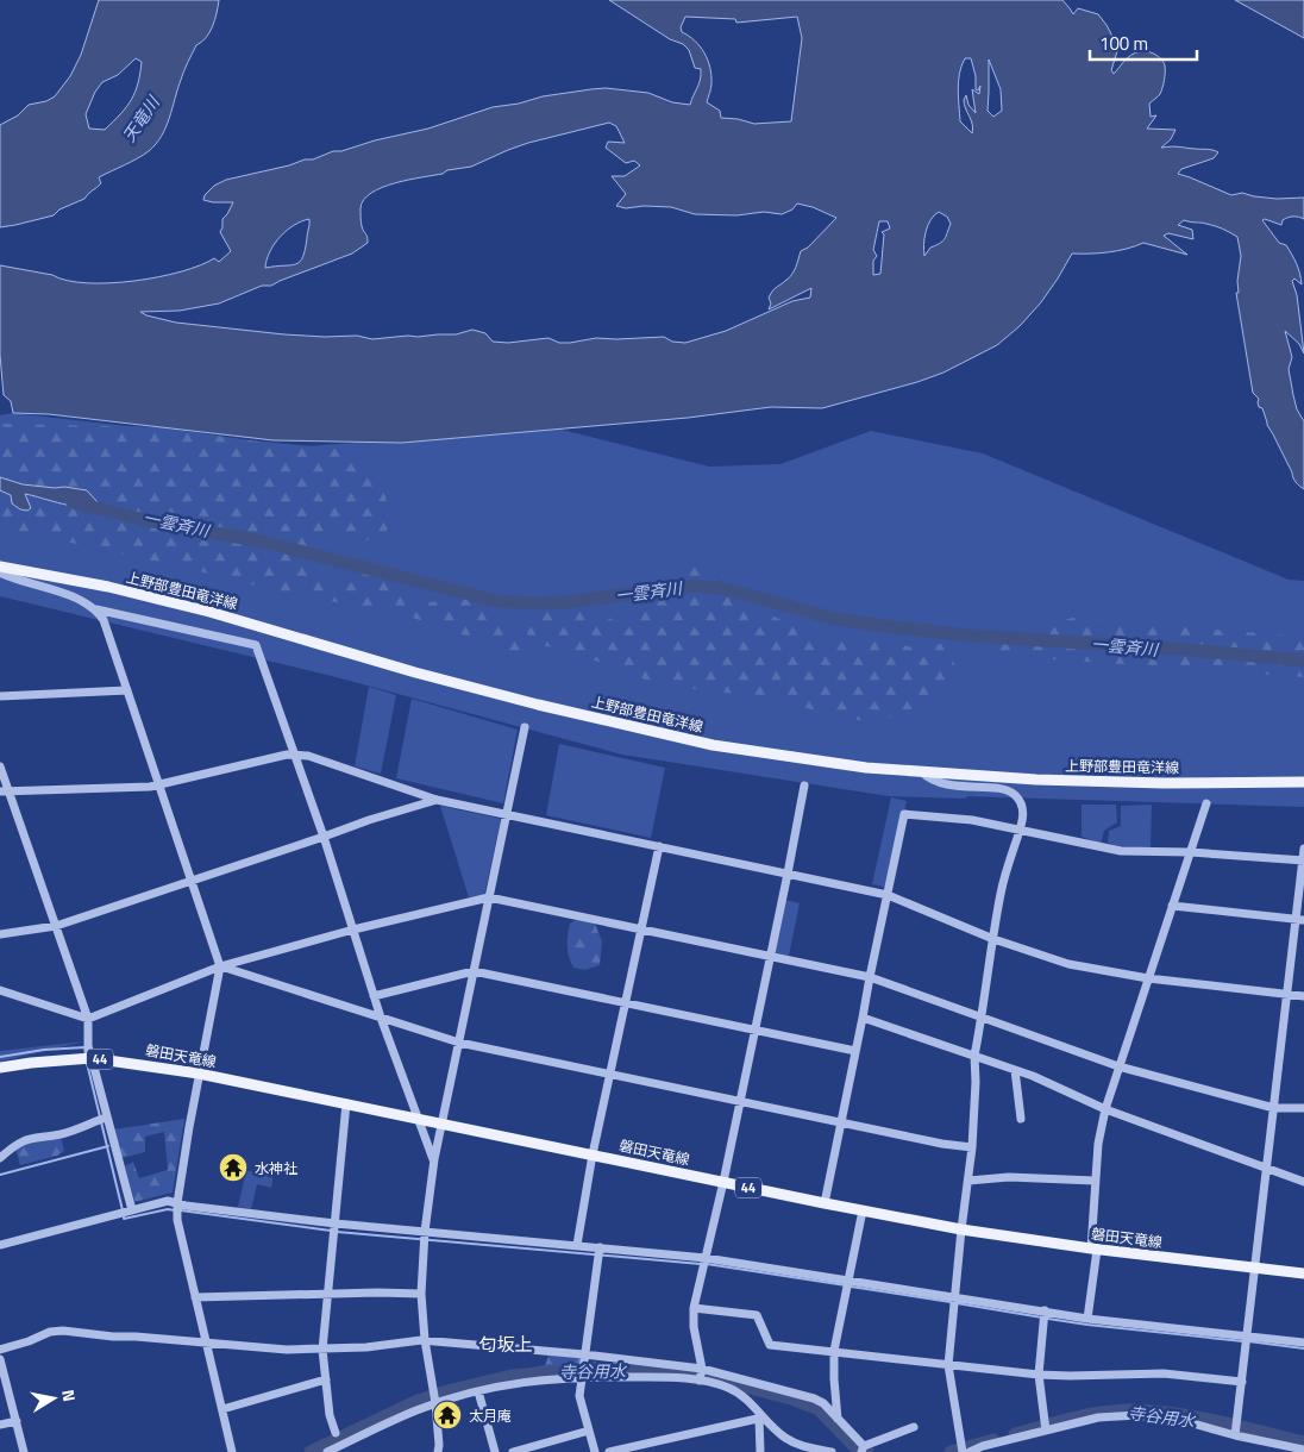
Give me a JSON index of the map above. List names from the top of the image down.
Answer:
{
  "streets": {
    "main road": ["上野部豊田竜洋線", "磐田天竜線", "44"]
  },
  "districts": ["匂坂上"],
  "water": ["天竜川", "一雲斉川", "寺谷用水"],
  "places": {
    "temple": ["水神社", "太月庵"]
  },
  "scale_bar": "100 m",
  "north": "right"
}
